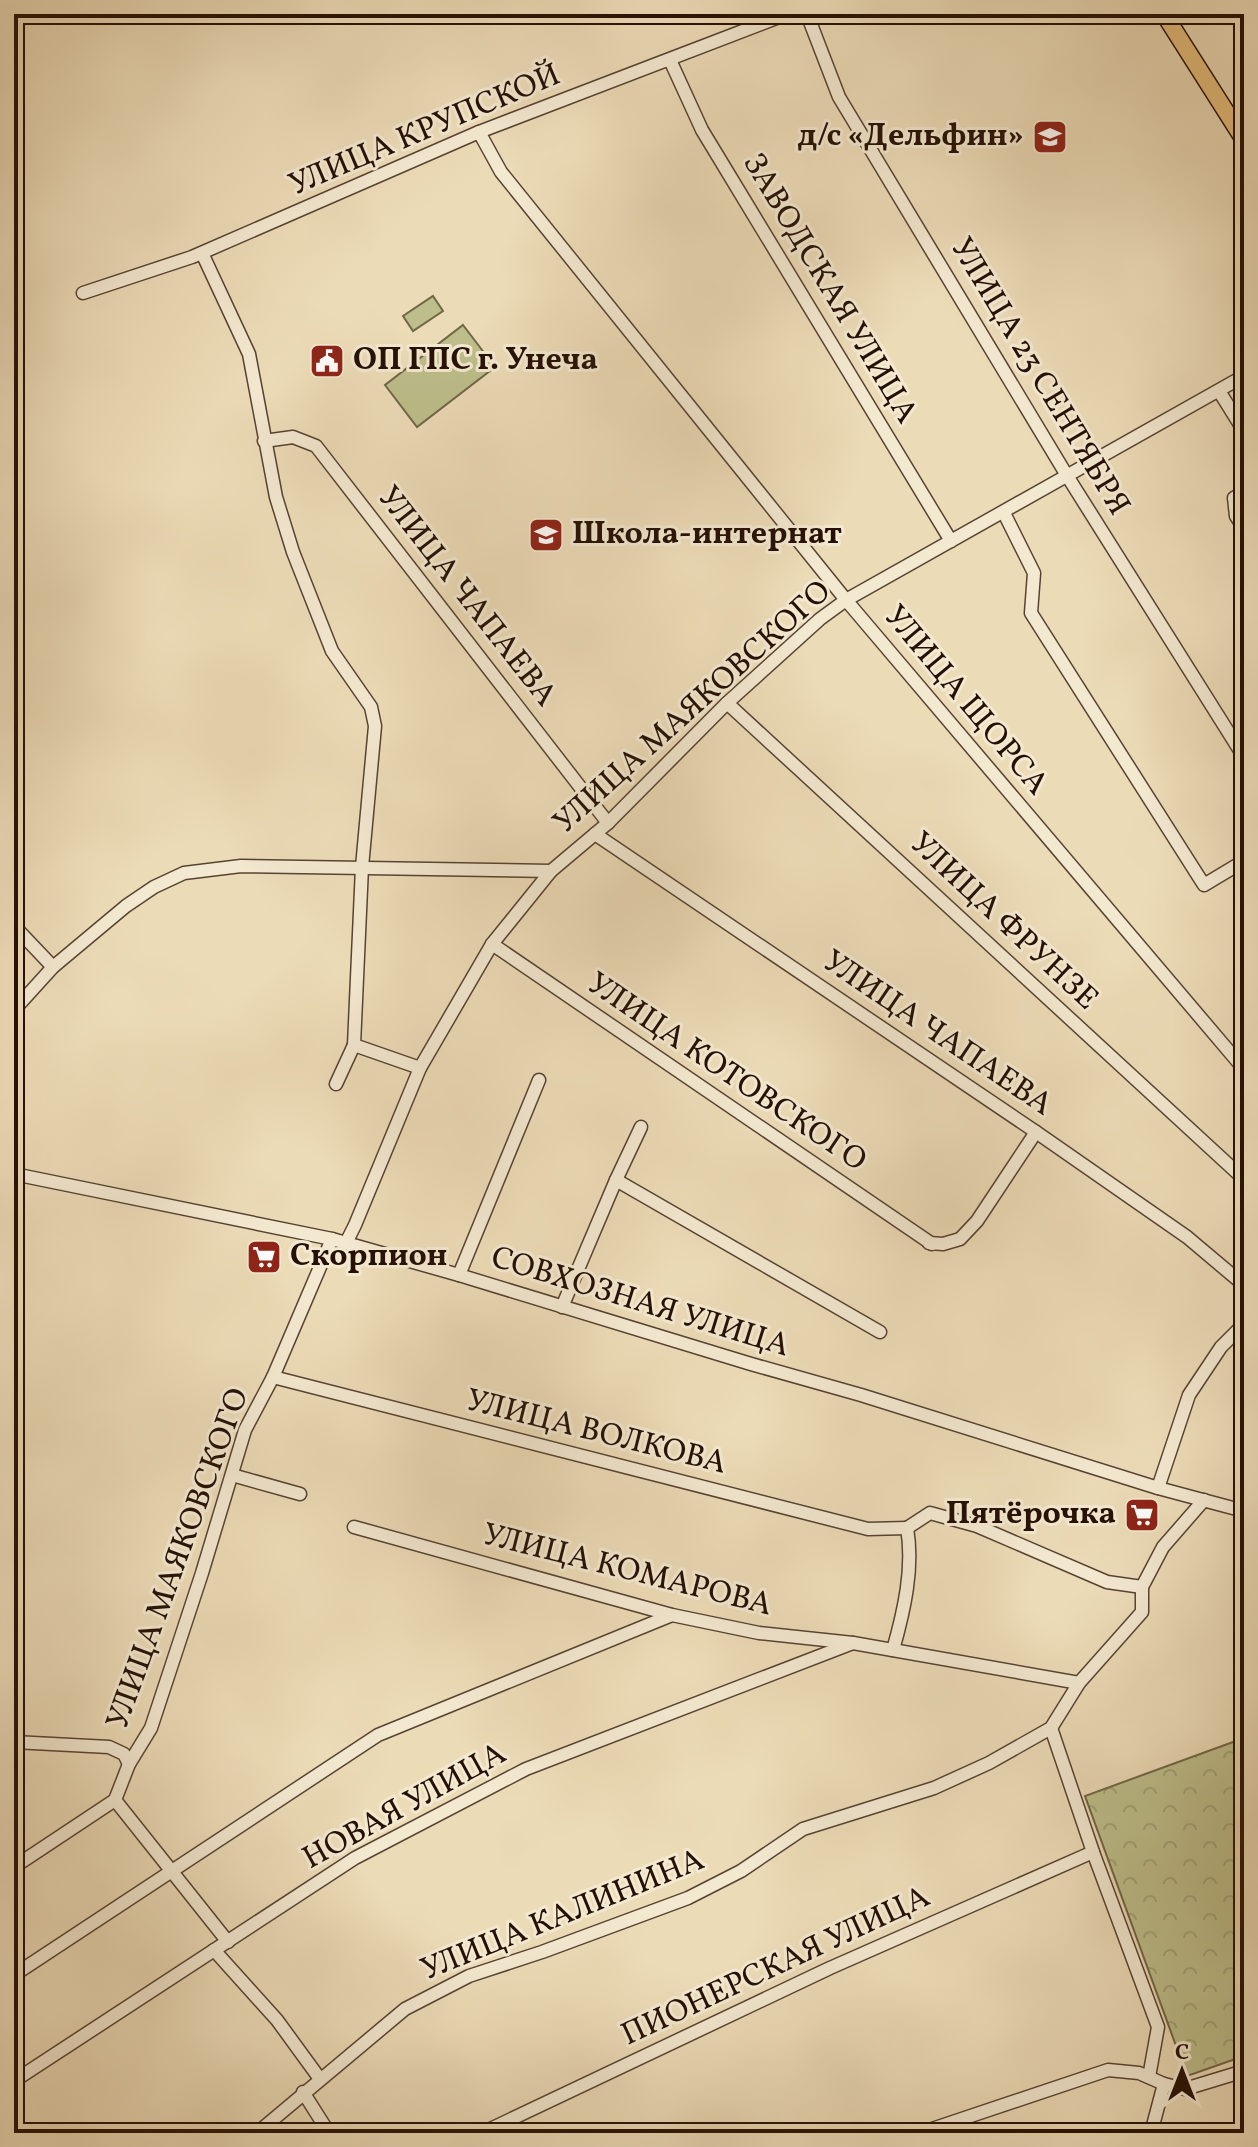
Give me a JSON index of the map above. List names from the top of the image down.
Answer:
{
  "streets": {
    "street": [
      "УЛИЦА КРУПСКОЙ",
      "ЗАВОДСКАЯ УЛИЦА",
      "УЛИЦА 23 СЕНТЯБРЯ",
      "УЛИЦА ЧАПАЕВА",
      "УЛИЦА ЩОРСА",
      "УЛИЦА МАЯКОВСКОГО",
      "УЛИЦА ФРУНЗЕ",
      "УЛИЦА КОТОВСКОГО",
      "СОВХОЗНАЯ УЛИЦА",
      "УЛИЦА ВОЛКОВА",
      "УЛИЦА КОМАРОВА",
      "НОВАЯ УЛИЦА",
      "УЛИЦА КАЛИНИНА",
      "ПИОНЕРСКАЯ УЛИЦА"
    ]
  },
  "crossings": [
    ["УЛИЦА КРУПСКОЙ", "ЗАВОДСКАЯ УЛИЦА"],
    ["УЛИЦА КРУПСКОЙ", "УЛИЦА ЩОРСА"],
    ["ЗАВОДСКАЯ УЛИЦА", "УЛИЦА МАЯКОВСКОГО"],
    ["УЛИЦА 23 СЕНТЯБРЯ", "УЛИЦА МАЯКОВСКОГО"],
    ["УЛИЦА ЧАПАЕВА", "УЛИЦА МАЯКОВСКОГО"],
    ["УЛИЦА ЧАПАЕВА", "УЛИЦА КОТОВСКОГО"],
    ["УЛИЦА ЩОРСА", "УЛИЦА МАЯКОВСКОГО"],
    ["УЛИЦА МАЯКОВСКОГО", "УЛИЦА ФРУНЗЕ"],
    ["УЛИЦА МАЯКОВСКОГО", "УЛИЦА КОТОВСКОГО"],
    ["УЛИЦА МАЯКОВСКОГО", "СОВХОЗНАЯ УЛИЦА"],
    ["УЛИЦА МАЯКОВСКОГО", "УЛИЦА ВОЛКОВА"],
    ["СОВХОЗНАЯ УЛИЦА", "УЛИЦА КАЛИНИНА"],
    ["УЛИЦА ВОЛКОВА", "УЛИЦА КАЛИНИНА"],
    ["УЛИЦА КОМАРОВА", "НОВАЯ УЛИЦА"],
    ["УЛИЦА КОМАРОВА", "УЛИЦА КАЛИНИНА"]
  ],
  "places": {
    "school or university": ["д/с «Дельфин»", "Школа-интернат"],
    "public building": ["ОП ГПС г. Унеча"],
    "supermarket": ["Скорпион", "Пятёрочка"]
  },
  "north": "top"
}
